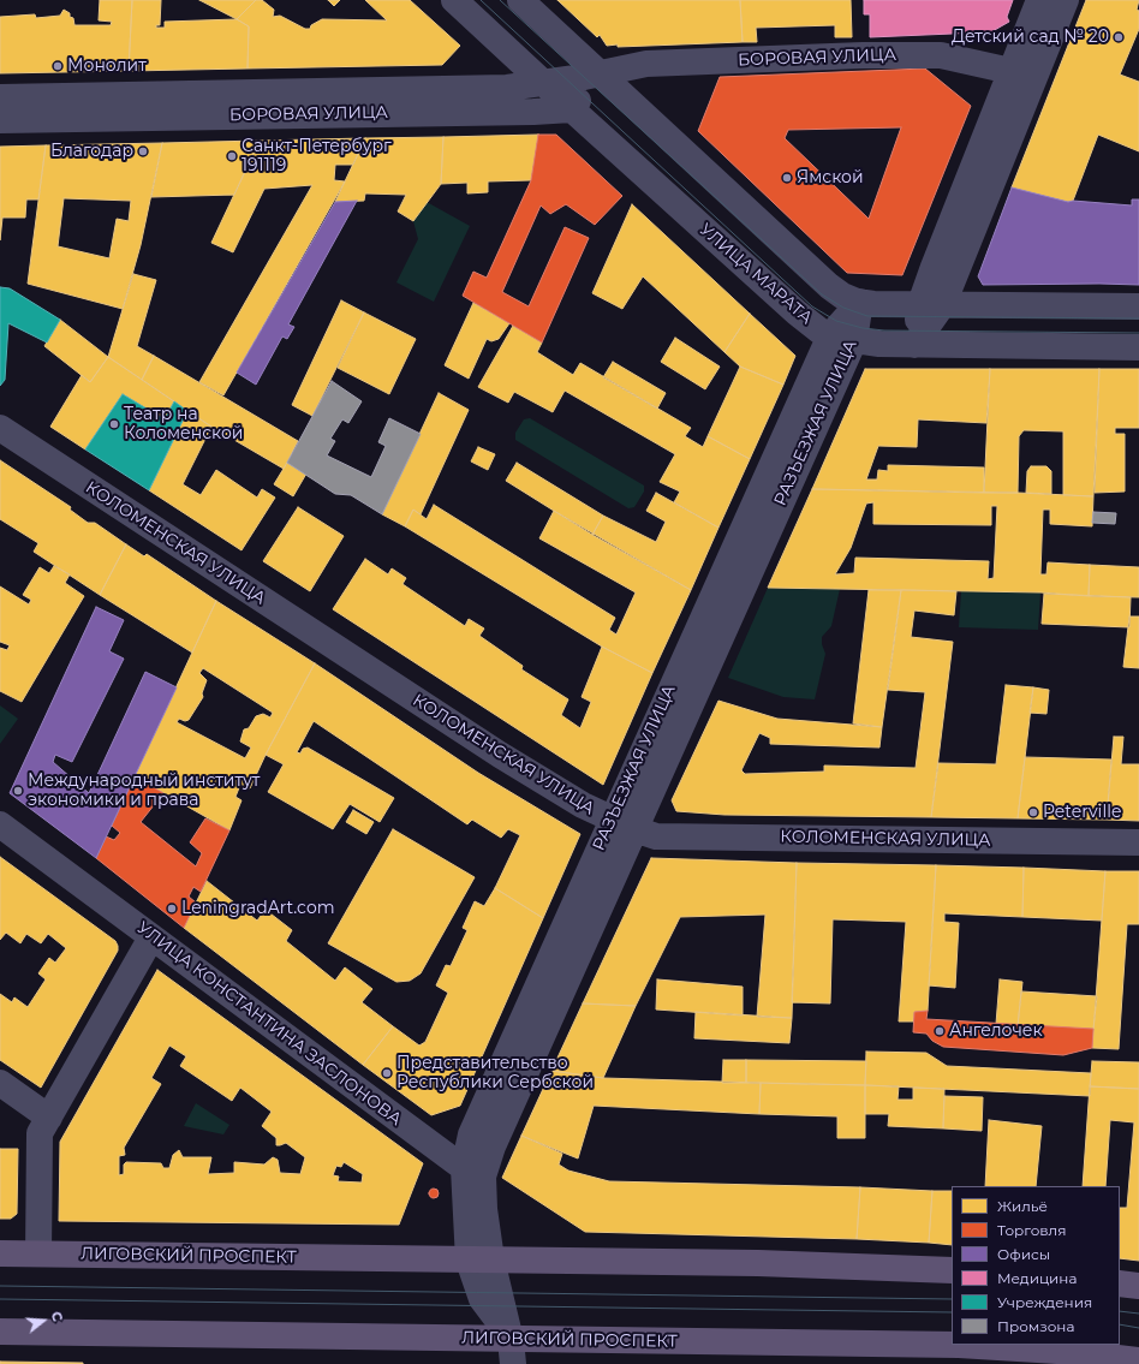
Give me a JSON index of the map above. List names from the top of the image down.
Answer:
{
  "streets": {
    "main road": ["ЛИГОВСКИЙ ПРОСПЕКТ"],
    "street": [
      "БОРОВАЯ УЛИЦА",
      "УЛИЦА МАРАТА",
      "РАЗЪЕЗЖАЯ УЛИЦА",
      "КОЛОМЕНСКАЯ УЛИЦА",
      "УЛИЦА КОНСТАНТИНА ЗАСЛОНОВА"
    ]
  },
  "crossings": [
    ["БОРОВАЯ УЛИЦА", "УЛИЦА МАРАТА"],
    ["УЛИЦА МАРАТА", "РАЗЪЕЗЖАЯ УЛИЦА"],
    ["РАЗЪЕЗЖАЯ УЛИЦА", "КОЛОМЕНСКАЯ УЛИЦА"],
    ["РАЗЪЕЗЖАЯ УЛИЦА", "УЛИЦА КОНСТАНТИНА ЗАСЛОНОВА"]
  ],
  "places": [
    "Детский сад № 20",
    "Монолит",
    "Благодар",
    "Санкт-Петербург 191119",
    "Ямской",
    "Театр на Коломенской",
    "Международный институт экономики и права",
    "Peterville",
    "LeningradArt.com",
    "Ангелочек",
    "Представительство Республики Сербской"
  ],
  "legend": [
    "Жильё",
    "Торговля",
    "Офисы",
    "Медицина",
    "Учреждения",
    "Промзона"
  ],
  "north": "right"
}
